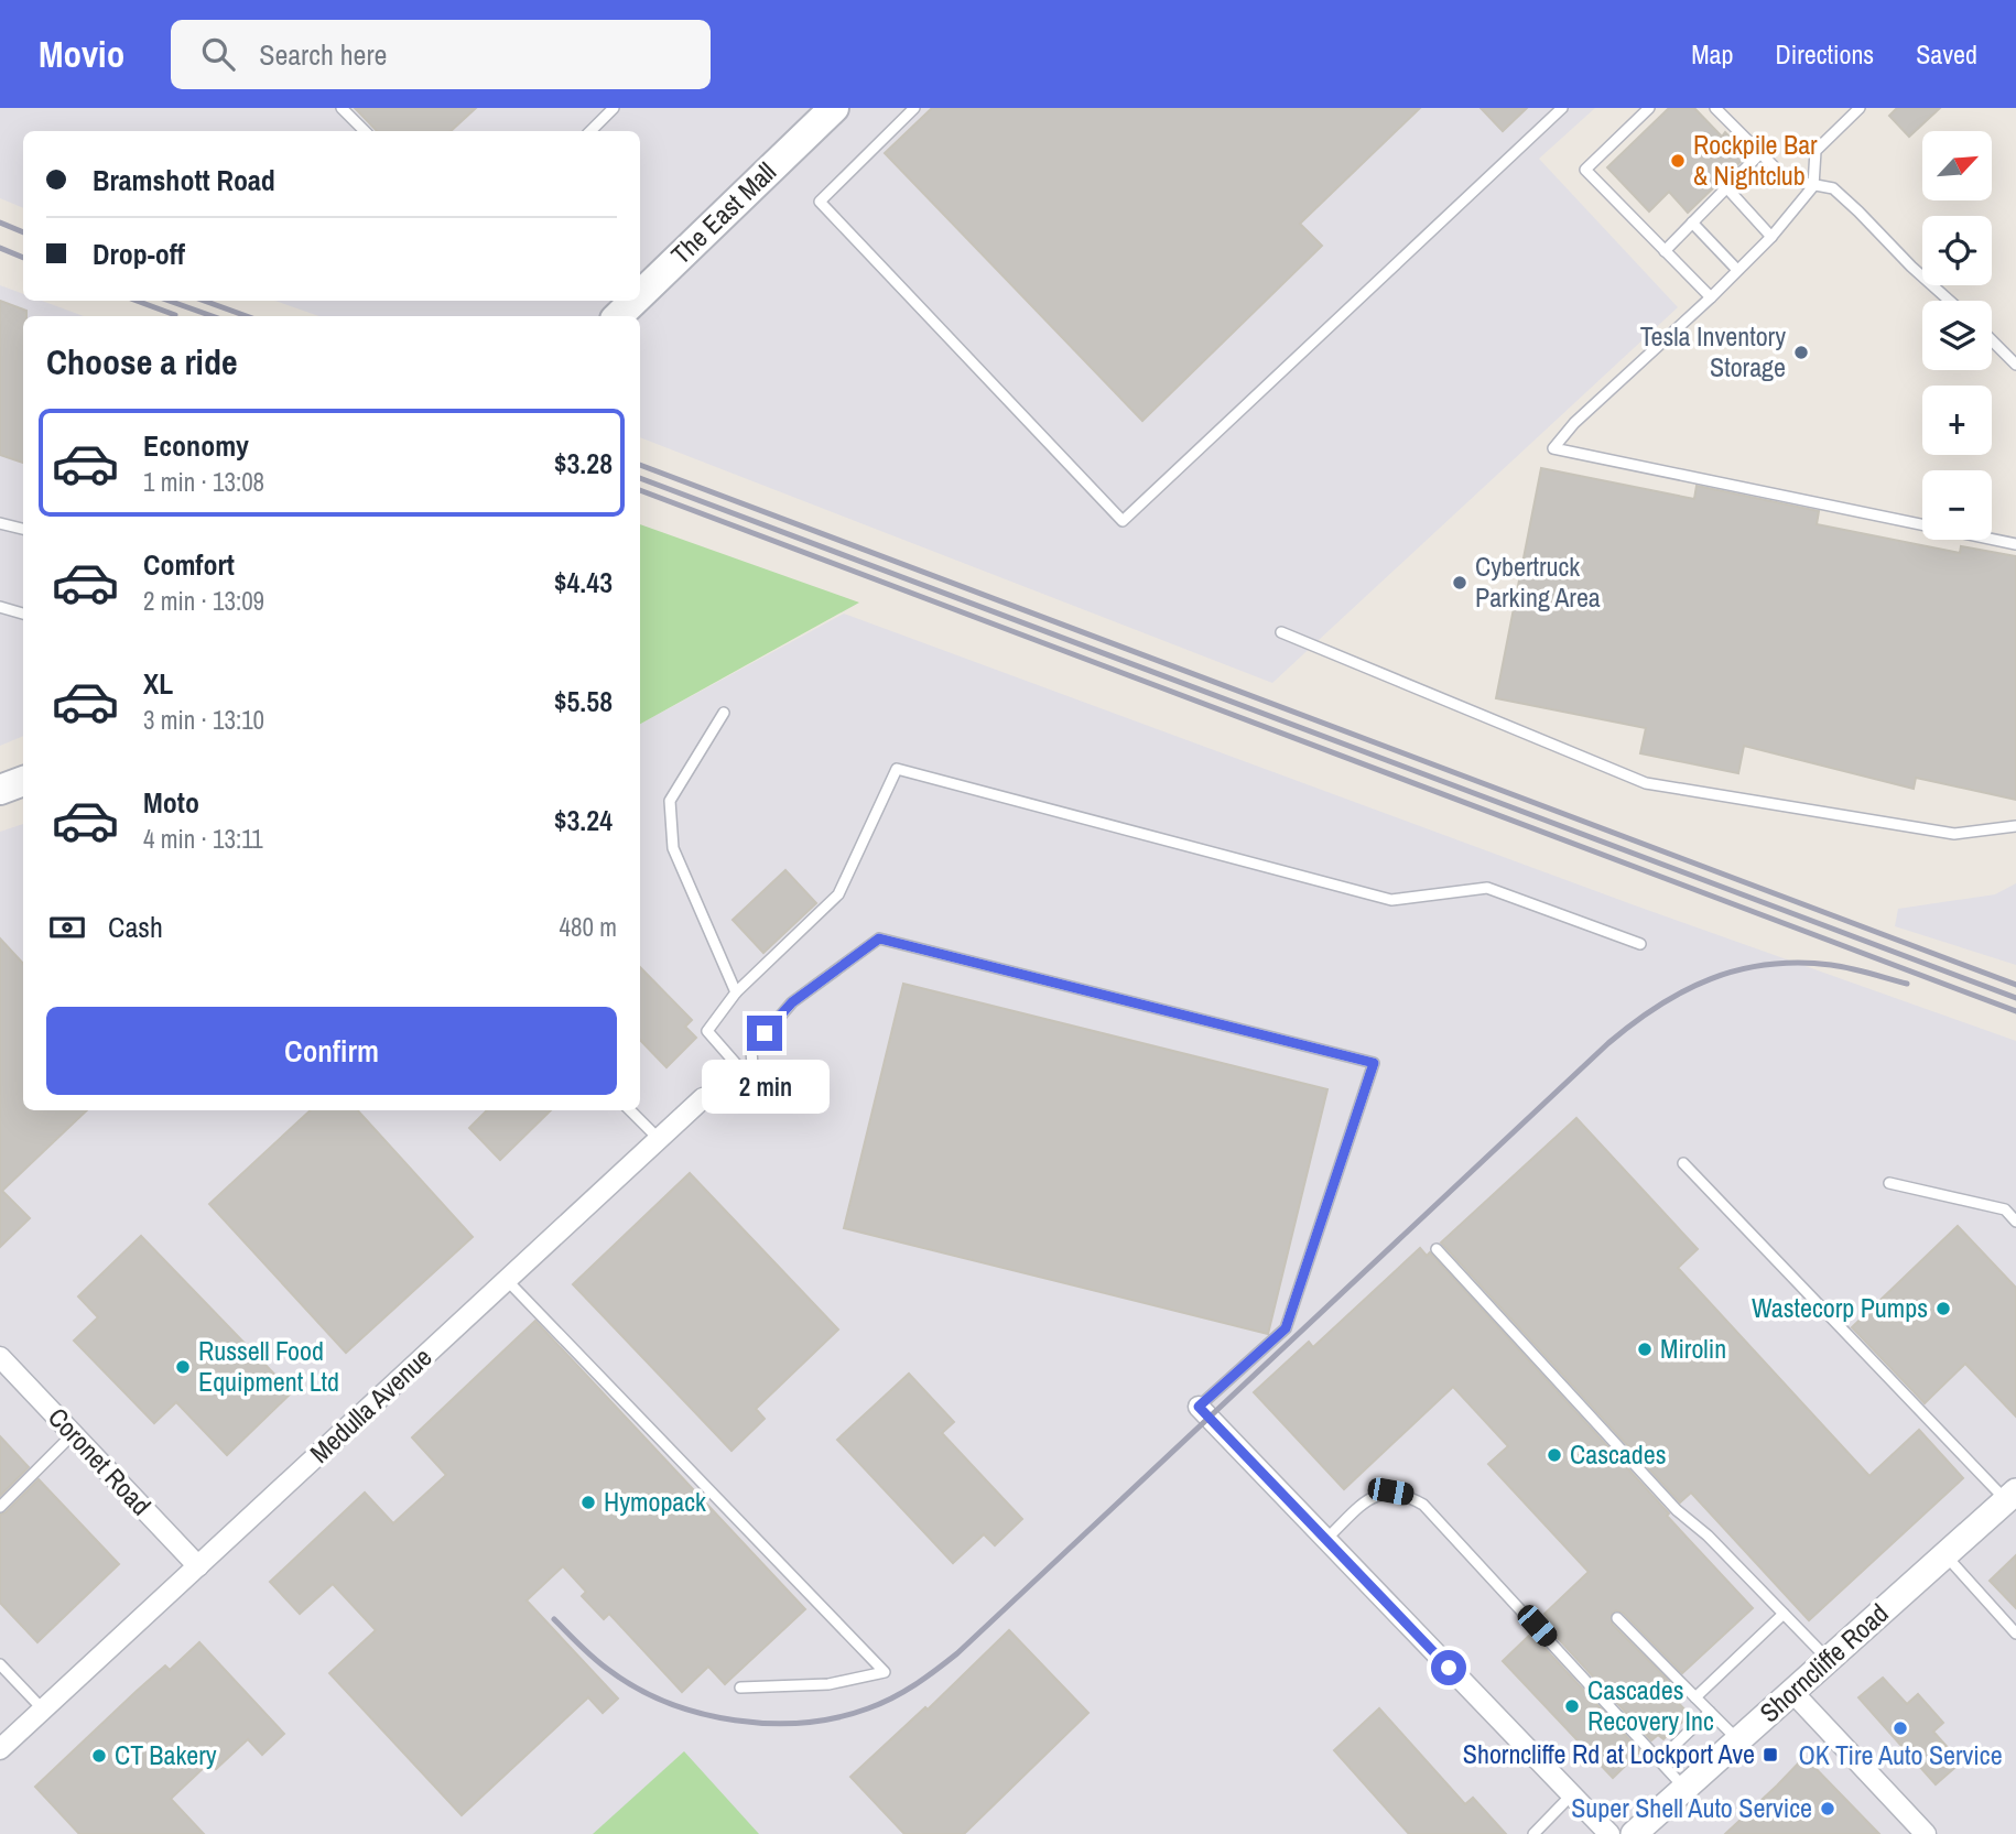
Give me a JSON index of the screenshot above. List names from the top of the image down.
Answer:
{
  "streets": {
    "main road": ["The East Mall"],
    "street": ["Medulla Avenue", "Coronet Road", "Shorncliffe Road"]
  },
  "crossings": [
    ["Medulla Avenue", "Coronet Road"]
  ],
  "places": {
    "other": [
      "Rockpile Bar & Nightclub",
      "Tesla Inventory Storage",
      "Cybertruck Parking Area",
      "Wastecorp Pumps",
      "Mirolin",
      "Russell Food Equipment Ltd",
      "Cascades",
      "Hymopack",
      "Cascades Recovery Inc",
      "OK Tire Auto Service",
      "CT Bakery",
      "Super Shell Auto Service"
    ],
    "transit": ["Shorncliffe Rd at Lockport Ave"]
  },
  "north": "top right",
  "page": {
    "header": "Movio",
    "search": "Search here",
    "nav": ["Map", "Directions", "Saved"],
    "map_buttons": ["+", "−"],
    "banner": ["Bramshott Road", "Drop-off"],
    "heading": "Choose a ride",
    "list": [
      {
        "name": "Economy",
        "note": "1 min · 13:08",
        "value": "$3.28"
      },
      {
        "name": "Comfort",
        "note": "2 min · 13:09",
        "value": "$4.43"
      },
      {
        "name": "XL",
        "note": "3 min · 13:10",
        "value": "$5.58"
      },
      {
        "name": "Moto",
        "note": "4 min · 13:11",
        "value": "$3.24"
      }
    ],
    "pay": ["Cash", "480 m"],
    "buttons": "Confirm",
    "bubble": "2 min"
  }
}
